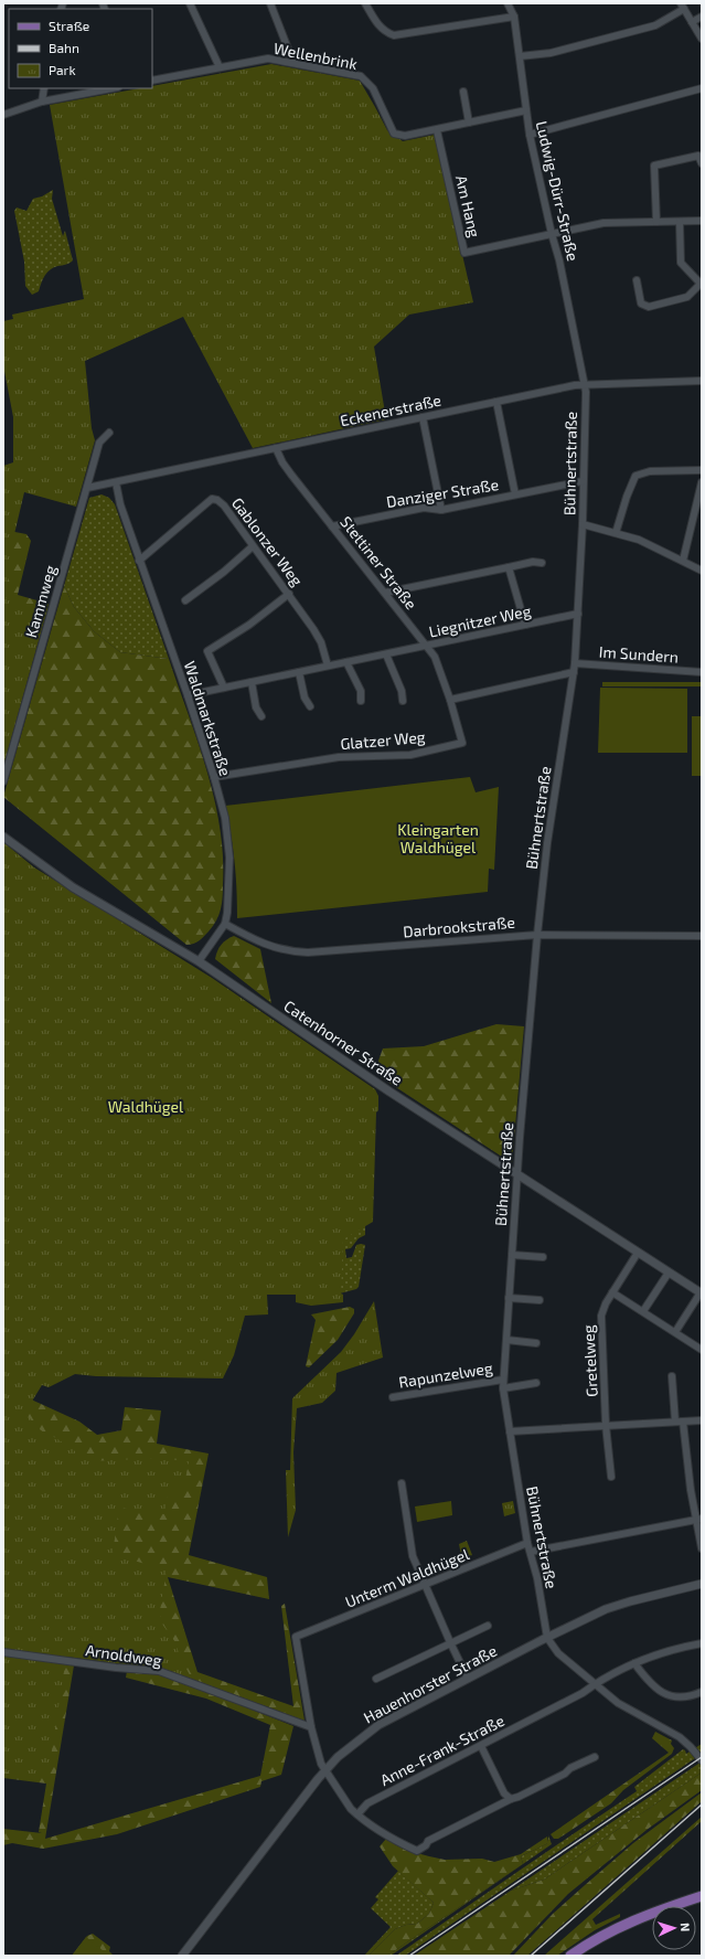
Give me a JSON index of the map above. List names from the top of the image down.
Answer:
{
  "streets": {
    "street": [
      "Wellenbrink",
      "Ludwig-Dürr-Straße",
      "Am Hang",
      "Eckenerstraße",
      "Bühnertstraße",
      "Danziger Straße",
      "Gablonzer Weg",
      "Stettiner Straße",
      "Kammweg",
      "Liegnitzer Weg",
      "Im Sundern",
      "Waldmarkstraße",
      "Glatzer Weg",
      "Darbrookstraße",
      "Catenhorner Straße",
      "Gretelweg",
      "Rapunzelweg",
      "Unterm Waldhügel",
      "Arnoldweg",
      "Hauenhorster Straße",
      "Anne-Frank-Straße"
    ]
  },
  "crossings": [
    ["Wellenbrink", "Ludwig-Dürr-Straße"],
    ["Wellenbrink", "Am Hang"],
    ["Ludwig-Dürr-Straße", "Am Hang"],
    ["Ludwig-Dürr-Straße", "Eckenerstraße"],
    ["Ludwig-Dürr-Straße", "Bühnertstraße"],
    ["Eckenerstraße", "Bühnertstraße"],
    ["Eckenerstraße", "Stettiner Straße"],
    ["Eckenerstraße", "Kammweg"],
    ["Eckenerstraße", "Waldmarkstraße"],
    ["Bühnertstraße", "Danziger Straße"],
    ["Bühnertstraße", "Liegnitzer Weg"],
    ["Bühnertstraße", "Im Sundern"],
    ["Bühnertstraße", "Darbrookstraße"],
    ["Bühnertstraße", "Catenhorner Straße"],
    ["Bühnertstraße", "Rapunzelweg"],
    ["Bühnertstraße", "Unterm Waldhügel"],
    ["Bühnertstraße", "Hauenhorster Straße"],
    ["Danziger Straße", "Stettiner Straße"],
    ["Gablonzer Weg", "Liegnitzer Weg"],
    ["Gablonzer Weg", "Waldmarkstraße"],
    ["Stettiner Straße", "Liegnitzer Weg"],
    ["Stettiner Straße", "Glatzer Weg"],
    ["Liegnitzer Weg", "Waldmarkstraße"],
    ["Waldmarkstraße", "Glatzer Weg"],
    ["Waldmarkstraße", "Darbrookstraße"],
    ["Waldmarkstraße", "Catenhorner Straße"],
    ["Catenhorner Straße", "Gretelweg"],
    ["Unterm Waldhügel", "Arnoldweg"]
  ],
  "parks": ["Kleingarten Waldhügel", "Waldhügel"],
  "legend": ["Straße", "Bahn", "Park"],
  "north": "right"
}
